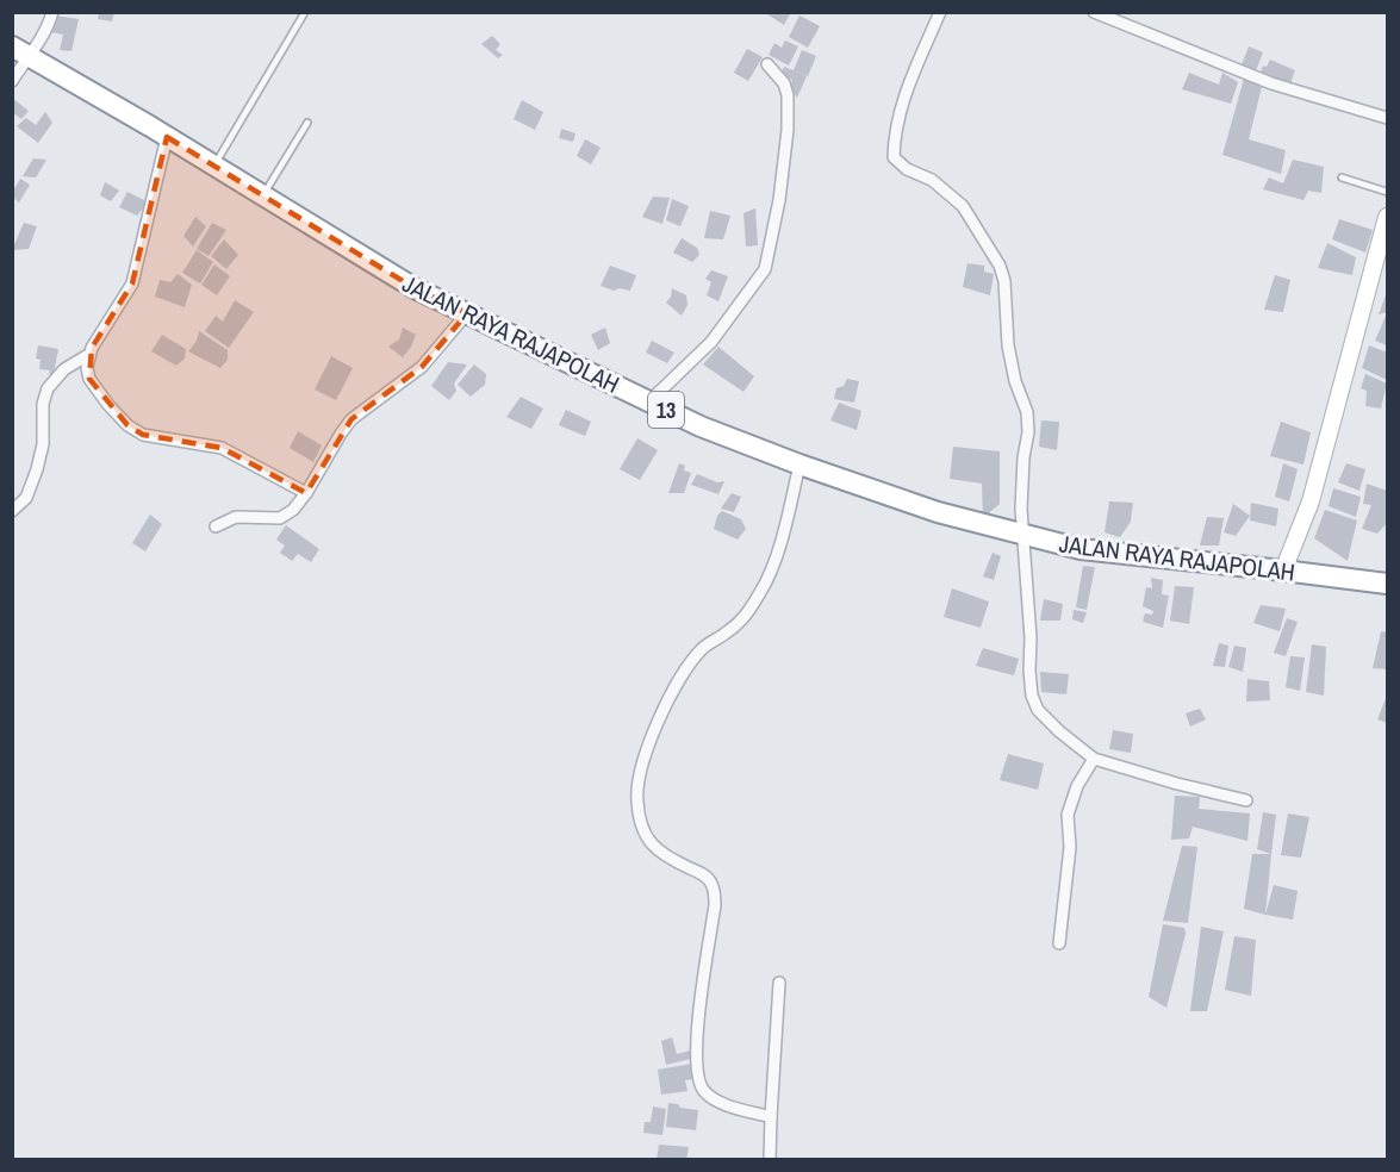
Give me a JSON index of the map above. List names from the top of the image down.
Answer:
{
  "streets": {
    "highway": ["JALAN RAYA RAJAPOLAH", "13"]
  }
}
